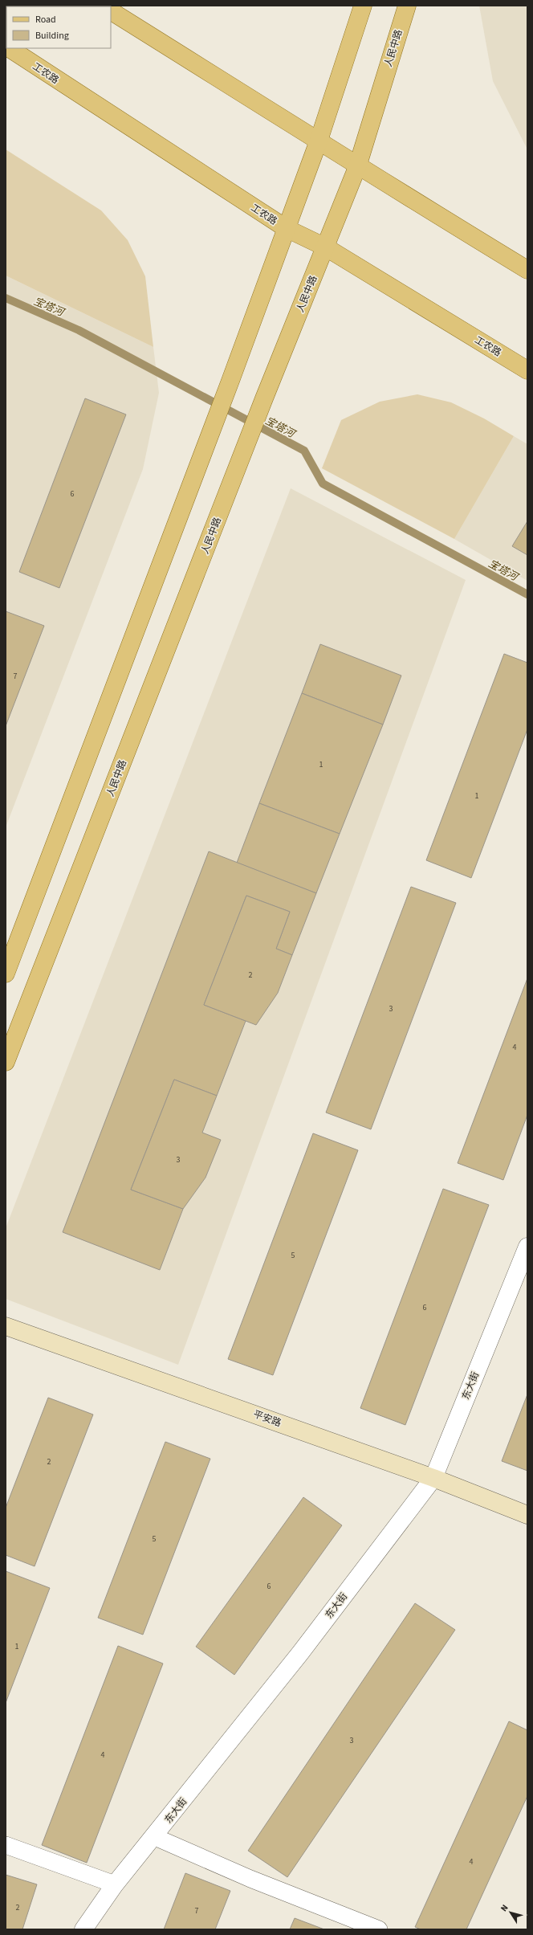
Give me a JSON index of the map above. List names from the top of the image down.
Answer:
{
  "streets": {
    "main road": ["人民中路", "工农路"],
    "street": ["东大街", "平安路"]
  },
  "crossings": [
    ["人民中路", "工农路"],
    ["东大街", "平安路"]
  ],
  "water": ["宝塔河"],
  "house_numbers": [
    "6",
    "7",
    "1",
    "1",
    "2",
    "3",
    "4",
    "3",
    "5",
    "6",
    "2",
    "5",
    "6",
    "1",
    "3",
    "4",
    "4",
    "2",
    "7"
  ],
  "legend": ["Road", "Building"],
  "north": "top left"
}
